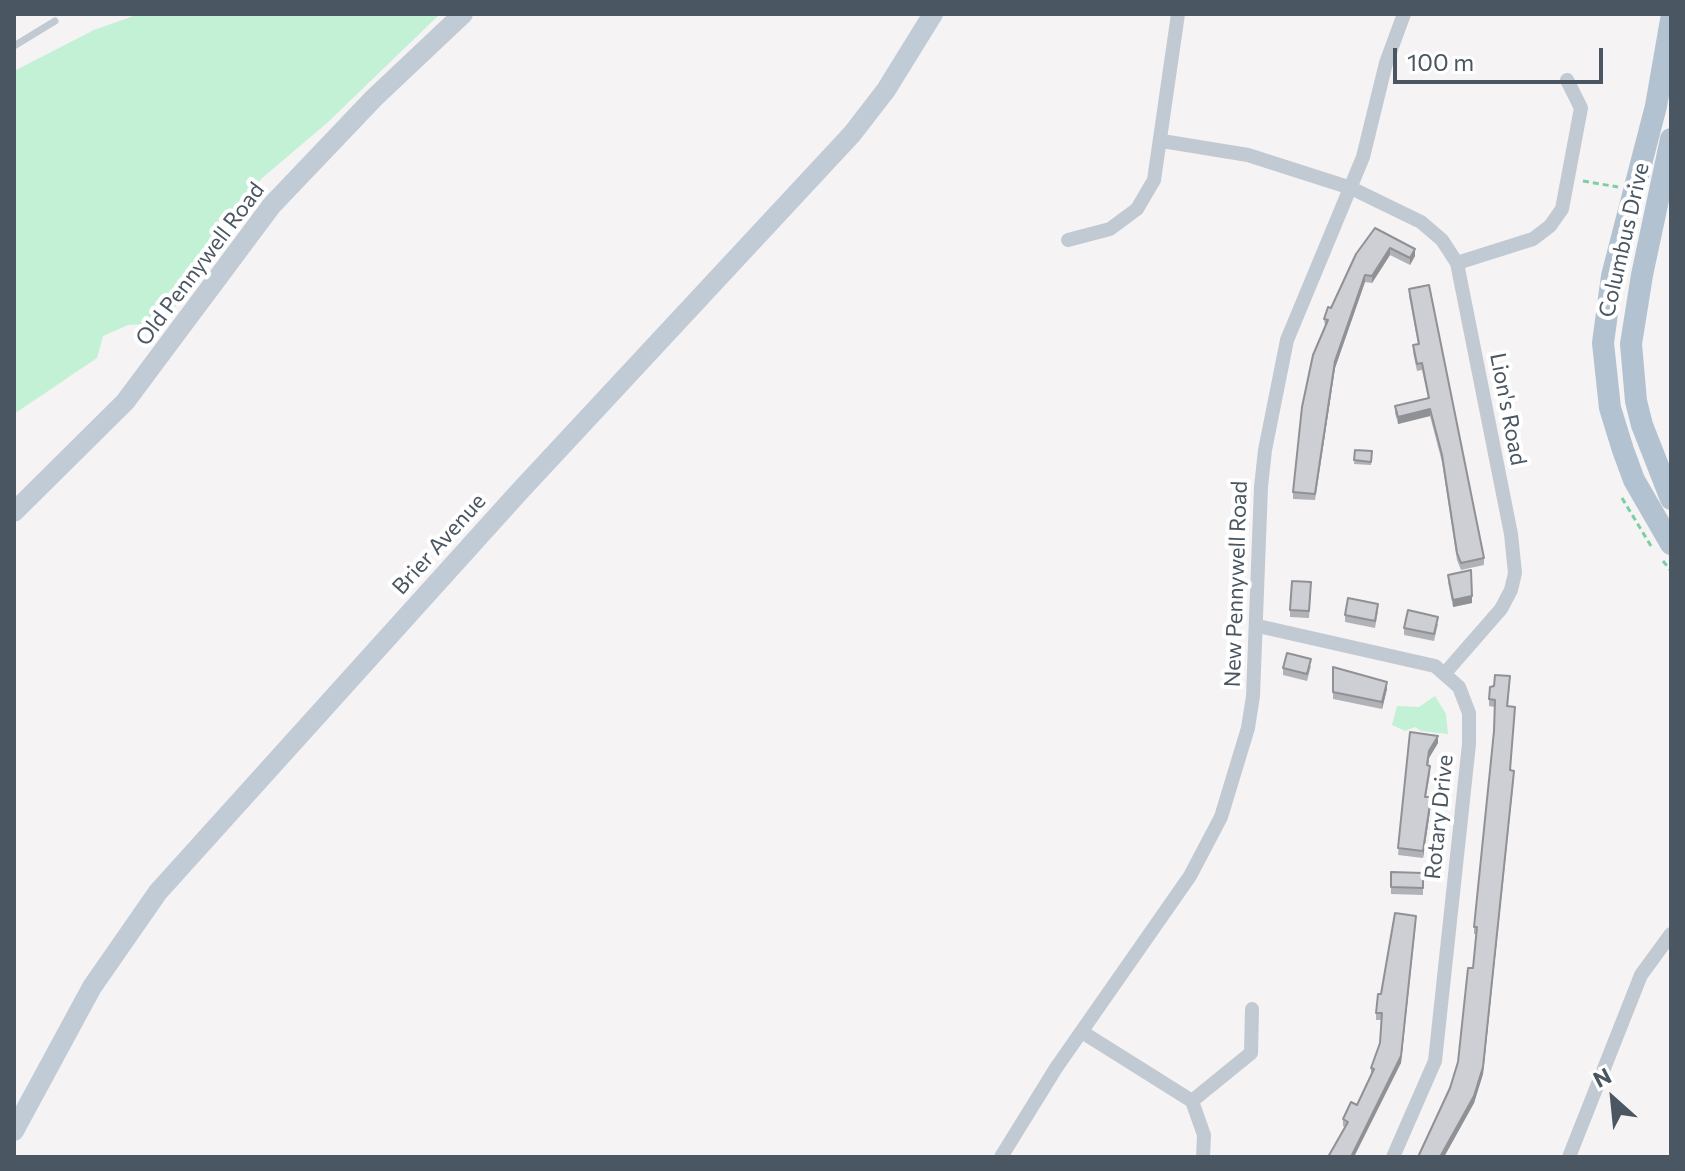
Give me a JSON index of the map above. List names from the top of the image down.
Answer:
{
  "streets": {
    "main road": ["Columbus Drive", "Old Pennywell Road", "Brier Avenue"],
    "street": ["Lion's Road", "New Pennywell Road", "Rotary Drive"]
  },
  "crossings": [
    ["Lion's Road", "New Pennywell Road"],
    ["Lion's Road", "Rotary Drive"]
  ],
  "scale_bar": "100 m",
  "north": "top left"
}
